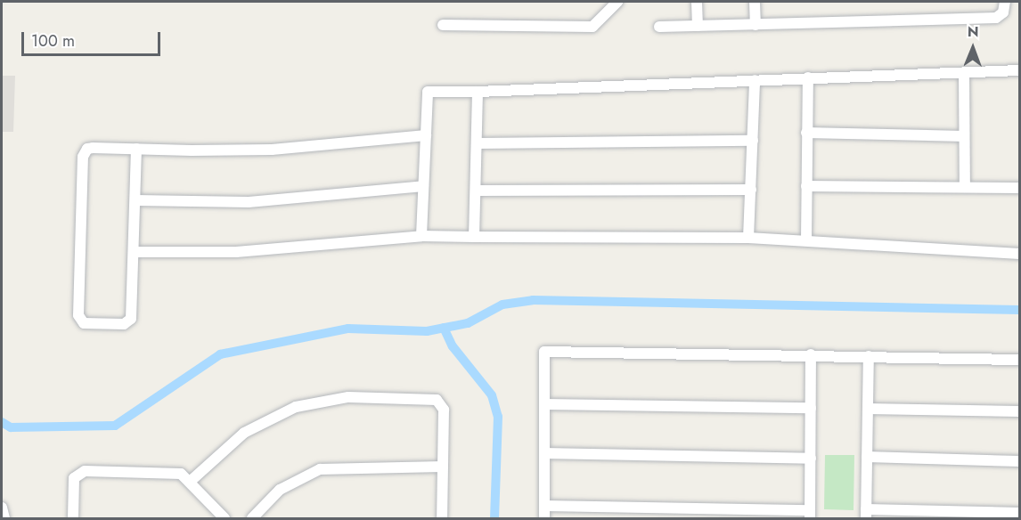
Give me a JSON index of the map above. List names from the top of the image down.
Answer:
{
  "scale_bar": "100 m",
  "north": "top"
}
